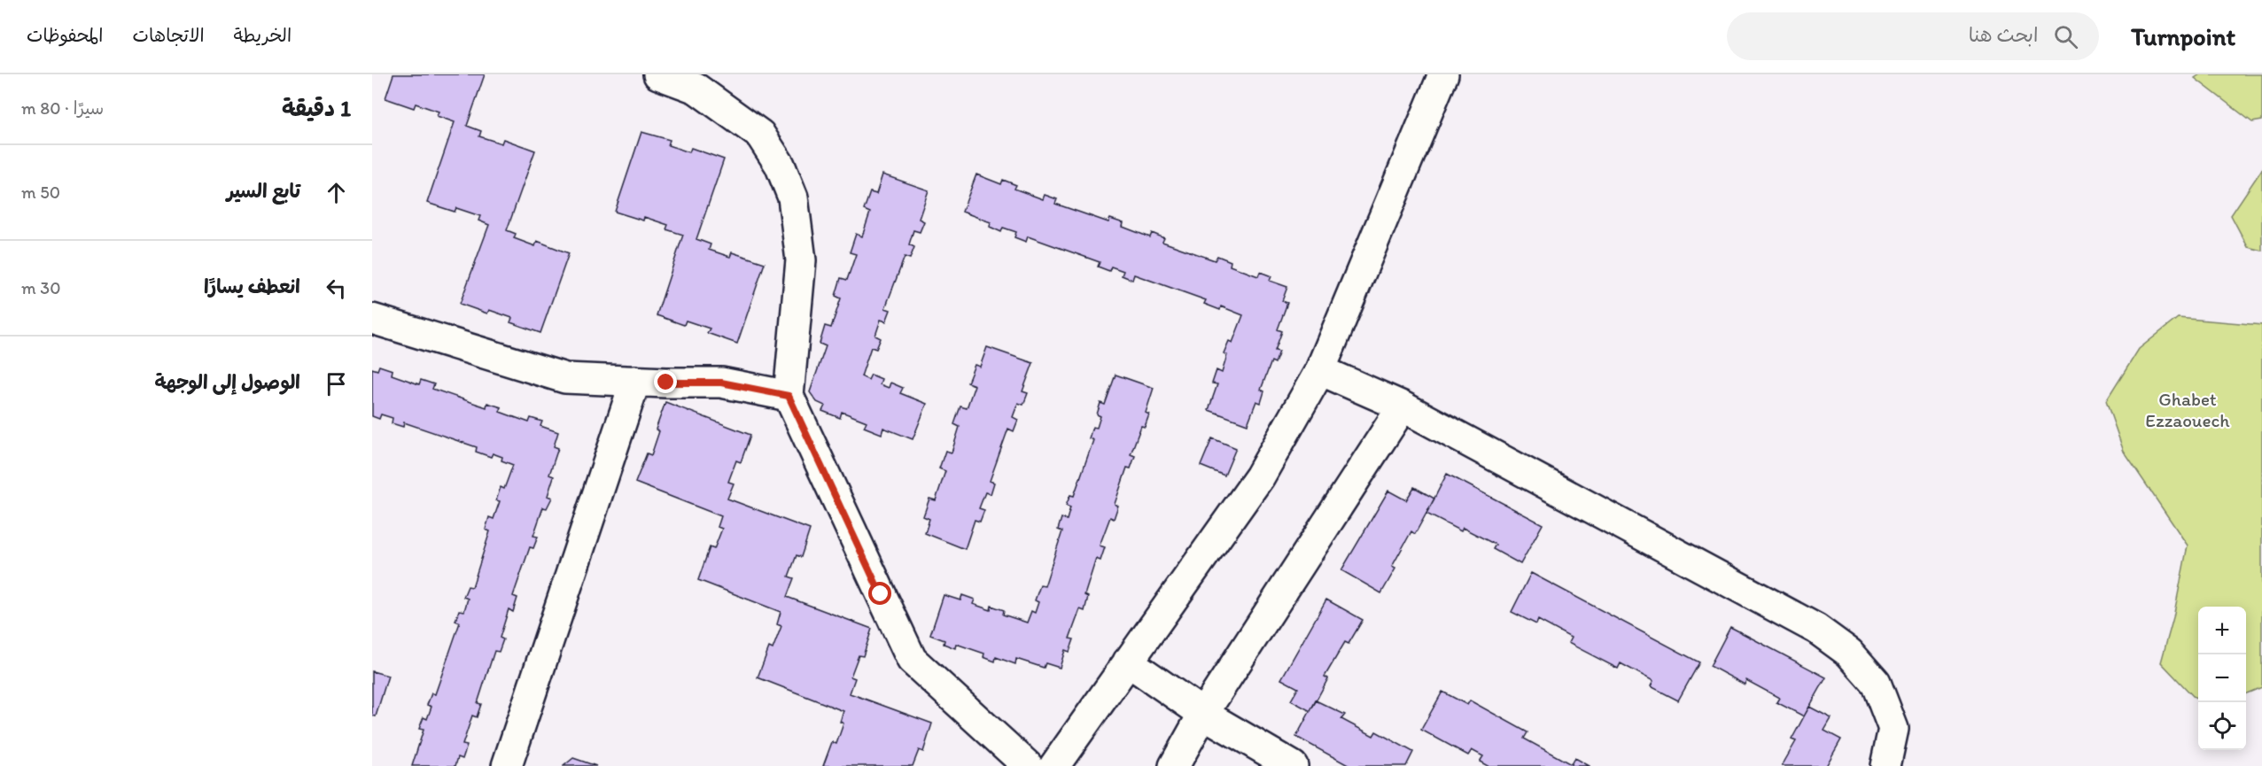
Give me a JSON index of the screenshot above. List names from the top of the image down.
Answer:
{
  "parks": ["Ghabet Ezzaouech"],
  "page": {
    "header": "Turnpoint",
    "search": "ابحث هنا",
    "nav": ["الخريطة", "الاتجاهات", "المحفوظات"],
    "heading": ["1 دقيقة", "سيرًا · 80 m"],
    "list": [
      ["تابع السير", "50 m"],
      ["انعطف يسارًا", "30 m"],
      "الوصول إلى الوجهة"
    ],
    "map_buttons": ["+", "−"]
  }
}
